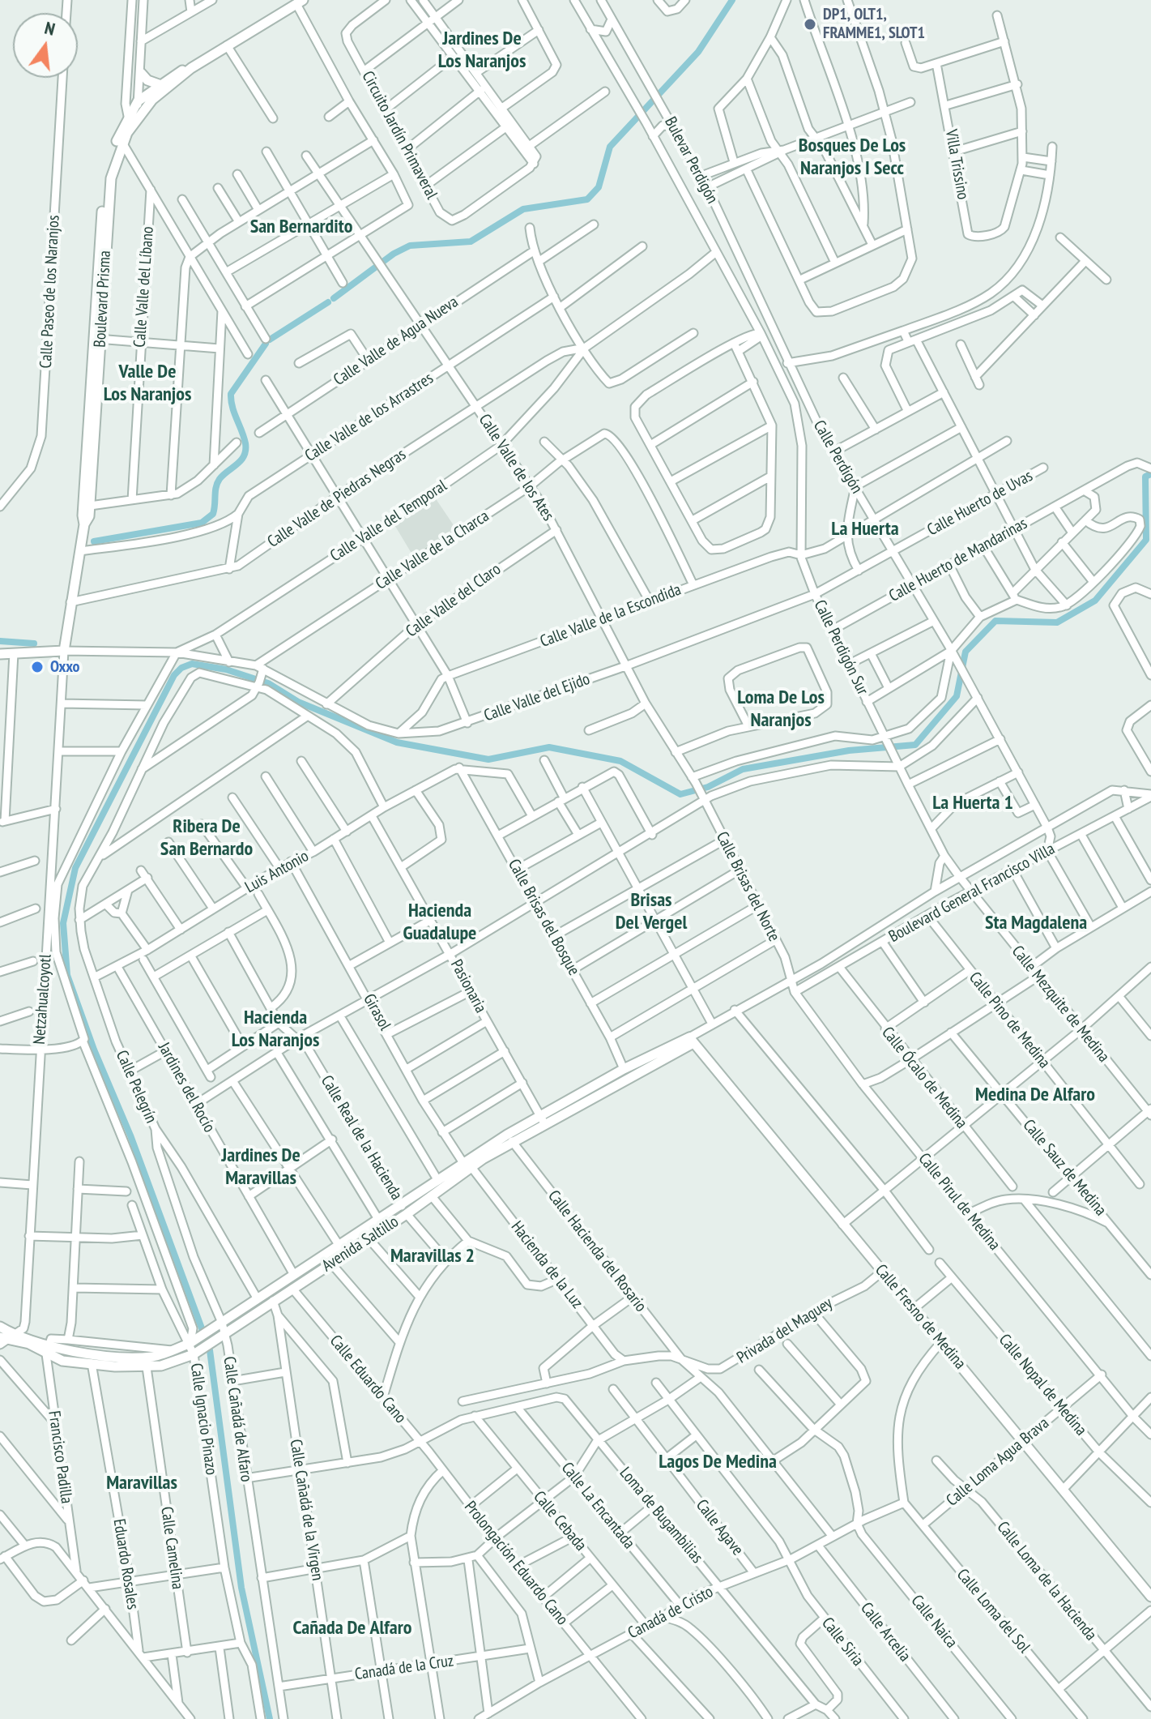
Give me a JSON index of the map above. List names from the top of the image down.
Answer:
{
  "streets": {
    "street": [
      "Circuito Jardín Primaveral",
      "Bulevar Perdigón",
      "Villa Trissino",
      "Calle Valle del Líbano",
      "Calle Paseo de los Naranjos",
      "Boulevard Prisma",
      "Calle Valle de Agua Nueva",
      "Calle Valle de los Arrastres",
      "Calle Perdigón",
      "Calle Valle de los Ates",
      "Calle Valle de Piedras Negras",
      "Calle Huerto de Uvas",
      "Calle Valle del Temporal",
      "Calle Valle de la Charca",
      "Calle Huerto de Mandarinas",
      "Calle Valle del Claro",
      "Calle Valle de la Escondida",
      "Calle Perdigón Sur",
      "Calle Valle del Ejido",
      "Luis Antonio",
      "Calle Brisas del Norte",
      "Boulevard General Francisco Villa",
      "Calle Brisas del Bosque",
      "Pasionaria",
      "Netzahualcoyotl",
      "Calle Mezquite de Medina",
      "Girasol",
      "Calle Pino de Medina",
      "Calle Ócalo de Medina",
      "Calle Pelegrín",
      "Jardines del Rocío",
      "Calle Real de la Hacienda",
      "Calle Sauz de Medina",
      "Calle Pirul de Medina",
      "Avenida Saltillo",
      "Calle Hacienda del Rosario",
      "Hacienda de la Luz",
      "Calle Fresno de Medina",
      "Privada del Maguey",
      "Calle Eduardo Cano",
      "Calle Nopal de Medina",
      "Calle Ignacio Pinazo",
      "Calle Cañadá de Alfaro",
      "Francisco Padilla",
      "Calle Loma Agua Brava",
      "Calle La Encantada",
      "Calle Cañadá de la Virgen",
      "Loma de Bugambilias",
      "Calle Cebada",
      "Calle Agave",
      "Calle Camelina",
      "Prolongación Eduardo Cano",
      "Eduardo Rosales",
      "Calle Loma de la Hacienda",
      "Calle Loma del Sol",
      "Canadá de Cristo",
      "Calle Naica",
      "Calle Arcelia",
      "Calle Siria",
      "Canadá de la Cruz"
    ]
  },
  "crossings": [
    ["Bulevar Perdigón", "Calle Perdigón"],
    ["Boulevard Prisma", "Calle Valle de Piedras Negras"],
    ["Boulevard Prisma", "Calle Valle del Temporal"],
    ["Boulevard Prisma", "Netzahualcoyotl"],
    ["Calle Valle de Agua Nueva", "Calle Valle de los Ates"],
    ["Calle Valle de los Arrastres", "Calle Valle de los Ates"],
    ["Calle Perdigón", "Calle Huerto de Uvas"],
    ["Calle Perdigón", "Calle Huerto de Mandarinas"],
    ["Calle Perdigón", "Calle Valle de la Escondida"],
    ["Calle Perdigón", "Avenida Saltillo"],
    ["Calle Valle de los Ates", "Calle Valle de Piedras Negras"],
    ["Calle Valle de los Ates", "Calle Valle del Temporal"],
    ["Calle Valle de los Ates", "Calle Valle de la Charca"],
    ["Calle Valle de los Ates", "Calle Valle del Claro"],
    ["Calle Valle de los Ates", "Calle Valle de la Escondida"],
    ["Calle Valle de los Ates", "Calle Valle del Ejido"],
    ["Calle Valle de los Ates", "Calle Brisas del Norte"],
    ["Calle Valle de Piedras Negras", "Calle Valle del Temporal"],
    ["Calle Huerto de Uvas", "Calle Perdigón Sur"],
    ["Calle Huerto de Uvas", "Calle Valle del Ejido"],
    ["Calle Valle del Temporal", "Calle Perdigón Sur"],
    ["Calle Valle del Temporal", "Calle Valle del Ejido"],
    ["Calle Valle del Temporal", "Netzahualcoyotl"],
    ["Calle Valle de la Charca", "Calle Valle de la Escondida"],
    ["Calle Valle de la Charca", "Calle Valle del Ejido"],
    ["Calle Huerto de Mandarinas", "Calle Perdigón Sur"],
    ["Calle Valle del Claro", "Calle Valle del Ejido"],
    ["Calle Valle de la Escondida", "Calle Perdigón Sur"],
    ["Calle Perdigón Sur", "Calle Valle del Ejido"],
    ["Luis Antonio", "Calle Brisas del Bosque"],
    ["Luis Antonio", "Pasionaria"],
    ["Luis Antonio", "Girasol"],
    ["Luis Antonio", "Calle Pelegrín"],
    ["Luis Antonio", "Jardines del Rocío"],
    ["Calle Brisas del Norte", "Calle Pirul de Medina"],
    ["Calle Brisas del Norte", "Avenida Saltillo"],
    ["Boulevard General Francisco Villa", "Calle Mezquite de Medina"],
    ["Boulevard General Francisco Villa", "Calle Pino de Medina"],
    ["Boulevard General Francisco Villa", "Calle Ócalo de Medina"],
    ["Boulevard General Francisco Villa", "Calle Pirul de Medina"],
    ["Calle Brisas del Bosque", "Avenida Saltillo"],
    ["Pasionaria", "Avenida Saltillo"],
    ["Netzahualcoyotl", "Avenida Saltillo"],
    ["Girasol", "Avenida Saltillo"],
    ["Girasol", "Hacienda de la Luz"],
    ["Calle Pelegrín", "Avenida Saltillo"],
    ["Calle Pelegrín", "Calle Cañadá de Alfaro"],
    ["Jardines del Rocío", "Avenida Saltillo"],
    ["Calle Real de la Hacienda", "Avenida Saltillo"],
    ["Calle Pirul de Medina", "Avenida Saltillo"],
    ["Calle Pirul de Medina", "Calle Loma Agua Brava"],
    ["Avenida Saltillo", "Calle Hacienda del Rosario"],
    ["Avenida Saltillo", "Hacienda de la Luz"],
    ["Avenida Saltillo", "Calle Fresno de Medina"],
    ["Avenida Saltillo", "Calle Eduardo Cano"],
    ["Avenida Saltillo", "Calle Ignacio Pinazo"],
    ["Avenida Saltillo", "Calle Cañadá de Alfaro"],
    ["Avenida Saltillo", "Francisco Padilla"],
    ["Avenida Saltillo", "Calle Cañadá de la Virgen"],
    ["Avenida Saltillo", "Calle Camelina"],
    ["Avenida Saltillo", "Eduardo Rosales"],
    ["Calle Hacienda del Rosario", "Privada del Maguey"],
    ["Calle Hacienda del Rosario", "Canadá de Cristo"],
    ["Calle Fresno de Medina", "Privada del Maguey"],
    ["Calle Fresno de Medina", "Calle Loma Agua Brava"],
    ["Calle Eduardo Cano", "Prolongación Eduardo Cano"],
    ["Calle Nopal de Medina", "Calle Loma Agua Brava"],
    ["Calle Cañadá de Alfaro", "Canadá de la Cruz"],
    ["Calle Loma Agua Brava", "Calle Loma de la Hacienda"],
    ["Calle Loma Agua Brava", "Calle Loma del Sol"],
    ["Calle La Encantada", "Loma de Bugambilias"],
    ["Calle La Encantada", "Canadá de Cristo"],
    ["Calle Cañadá de la Virgen", "Canadá de la Cruz"],
    ["Loma de Bugambilias", "Canadá de Cristo"],
    ["Calle Cebada", "Canadá de Cristo"],
    ["Calle Agave", "Canadá de Cristo"],
    ["Prolongación Eduardo Cano", "Canadá de Cristo"],
    ["Calle Loma del Sol", "Canadá de Cristo"],
    ["Canadá de Cristo", "Calle Naica"],
    ["Canadá de Cristo", "Calle Arcelia"],
    ["Canadá de Cristo", "Calle Siria"]
  ],
  "districts": [
    "Jardines De Los Naranjos",
    "Bosques De Los Naranjos I Secc",
    "San Bernardito",
    "Valle De Los Naranjos",
    "La Huerta",
    "Loma De Los Naranjos",
    "La Huerta 1",
    "Ribera De San Bernardo",
    "Brisas Del Vergel",
    "Hacienda Guadalupe",
    "Sta Magdalena",
    "Hacienda Los Naranjos",
    "Medina De Alfaro",
    "Jardines De Maravillas",
    "Maravillas 2",
    "Lagos De Medina",
    "Maravillas",
    "Cañada De Alfaro"
  ],
  "places": ["DP1, OLT1, FRAMME1, SLOT1", "Oxxo"],
  "north": "top"
}
